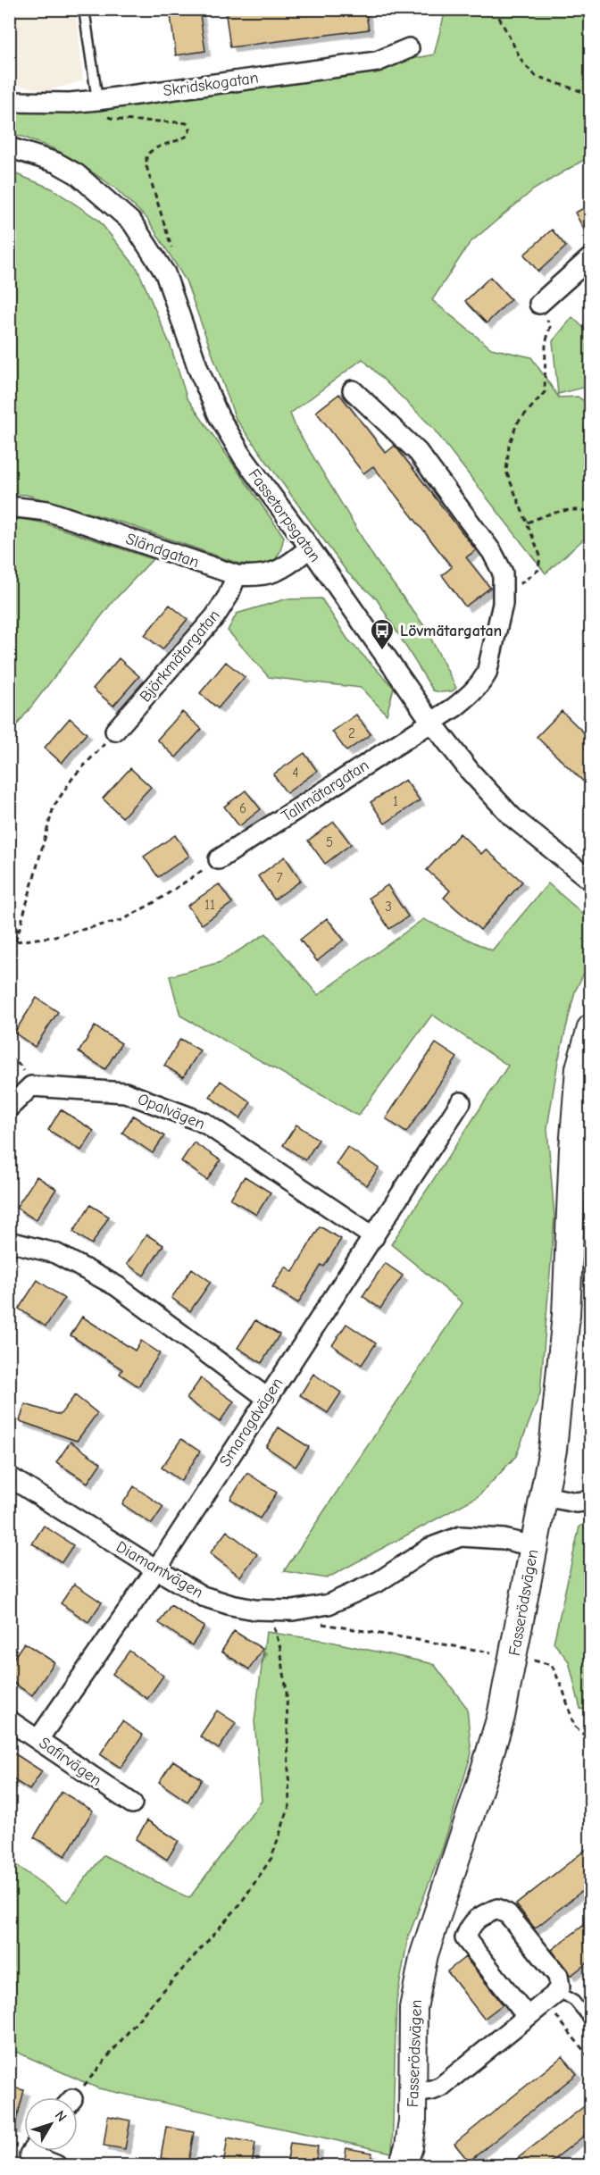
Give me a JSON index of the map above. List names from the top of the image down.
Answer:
{
  "streets": {
    "street": [
      "Skridskogatan",
      "Fassetorpsgatan",
      "Sländgatan",
      "Björkmätargatan",
      "Tallmätargatan",
      "Opalvägen",
      "Smaragdvägen",
      "Diamantvägen",
      "Fasserödsvägen",
      "Safirvägen"
    ]
  },
  "crossings": [
    ["Fassetorpsgatan", "Sländgatan"],
    ["Fassetorpsgatan", "Tallmätargatan"],
    ["Sländgatan", "Björkmätargatan"],
    ["Opalvägen", "Smaragdvägen"],
    ["Smaragdvägen", "Diamantvägen"],
    ["Smaragdvägen", "Safirvägen"],
    ["Diamantvägen", "Fasserödsvägen"]
  ],
  "places": {
    "bus stop": ["Lövmätargatan"]
  },
  "house_numbers": [
    "2",
    "4",
    "1",
    "6",
    "5",
    "7",
    "11",
    "3"
  ],
  "north": "top right"
}
